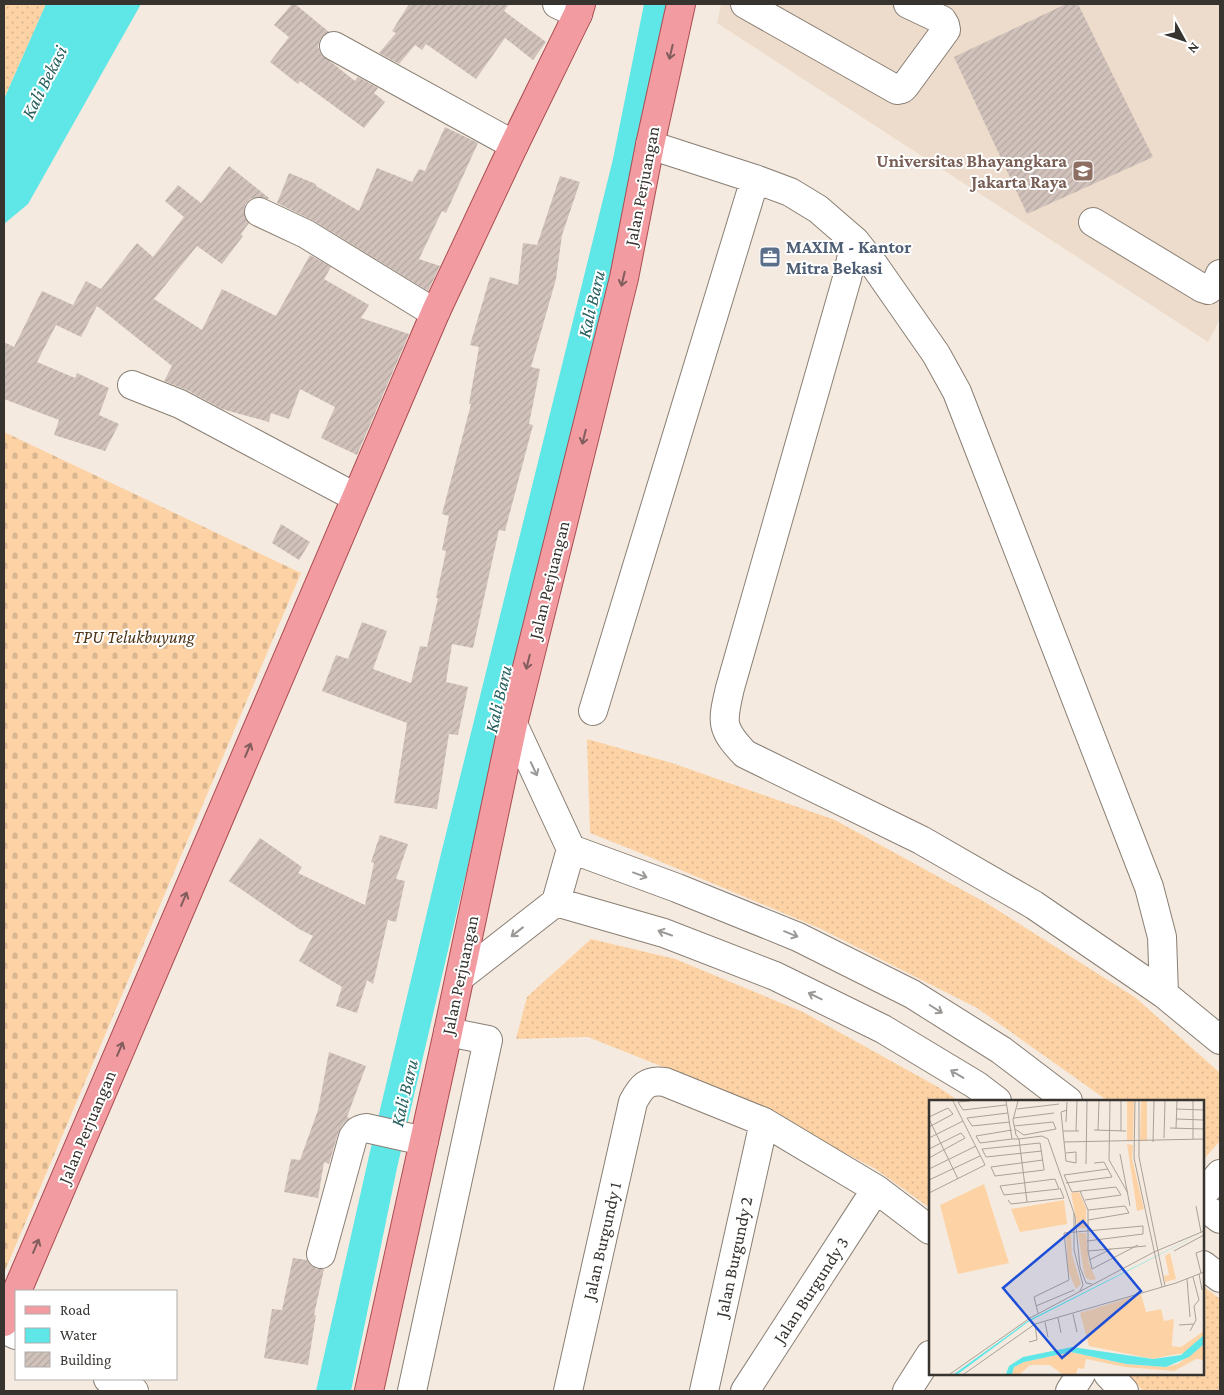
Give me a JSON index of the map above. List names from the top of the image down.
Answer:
{
  "streets": {
    "main road": ["Jalan Perjuangan"],
    "street": ["Jalan Burgundy 1", "Jalan Burgundy 2", "Jalan Burgundy 3"]
  },
  "crossings": [
    ["Jalan Burgundy 1", "Jalan Burgundy 2"]
  ],
  "water": ["Kali Bekasi", "Kali Baru"],
  "parks": ["TPU Telukbuyung"],
  "places": {
    "school or university": ["Universitas Bhayangkara Jakarta Raya"],
    "office": ["MAXIM - Kantor Mitra Bekasi"]
  },
  "legend": ["Road", "Water", "Building"],
  "north": "bottom right"
}
